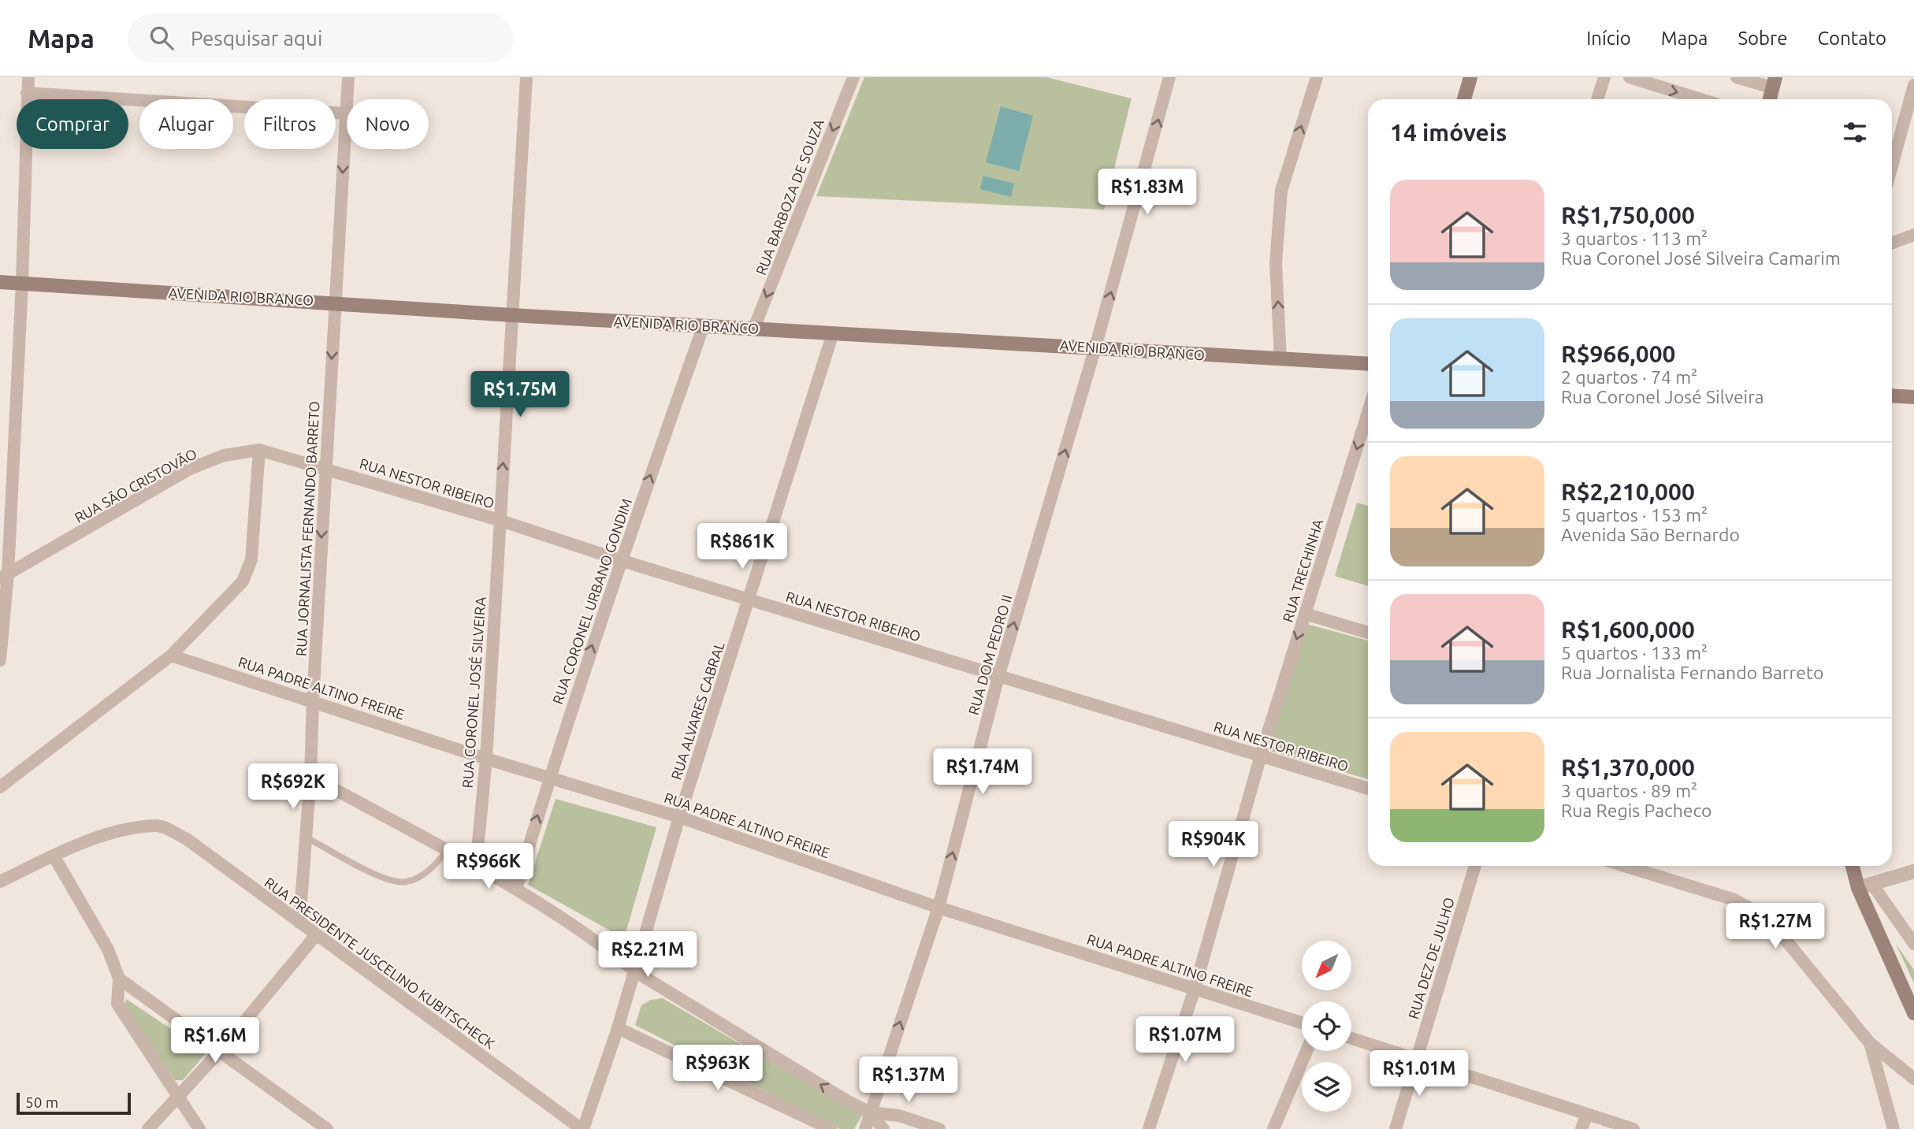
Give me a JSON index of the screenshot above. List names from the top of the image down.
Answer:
{
  "streets": {
    "main road": ["AVENIDA RIO BRANCO"],
    "street": [
      "RUA BARBOZA DE SOUZA",
      "RUA NESTOR RIBEIRO",
      "RUA SÃO CRISTOVÃO",
      "RUA JORNALISTA FERNANDO BARRETO",
      "RUA TRECHINHA",
      "RUA CORONEL URBANO GONDIM",
      "RUA DOM PEDRO II",
      "RUA PADRE ALTINO FREIRE",
      "RUA CORONEL JOSÉ SILVEIRA",
      "RUA ALVARES CABRAL",
      "RUA DEZ DE JULHO",
      "RUA PRESIDENTE JUSCELINO KUBITSCHECK"
    ]
  },
  "crossings": [
    ["RUA BARBOZA DE SOUZA", "AVENIDA RIO BRANCO"],
    ["AVENIDA RIO BRANCO", "RUA JORNALISTA FERNANDO BARRETO"],
    ["AVENIDA RIO BRANCO", "RUA CORONEL URBANO GONDIM"],
    ["AVENIDA RIO BRANCO", "RUA DOM PEDRO II"],
    ["AVENIDA RIO BRANCO", "RUA CORONEL JOSÉ SILVEIRA"],
    ["AVENIDA RIO BRANCO", "RUA ALVARES CABRAL"],
    ["RUA NESTOR RIBEIRO", "RUA SÃO CRISTOVÃO"],
    ["RUA NESTOR RIBEIRO", "RUA JORNALISTA FERNANDO BARRETO"],
    ["RUA NESTOR RIBEIRO", "RUA TRECHINHA"],
    ["RUA NESTOR RIBEIRO", "RUA CORONEL URBANO GONDIM"],
    ["RUA NESTOR RIBEIRO", "RUA DOM PEDRO II"],
    ["RUA NESTOR RIBEIRO", "RUA CORONEL JOSÉ SILVEIRA"],
    ["RUA NESTOR RIBEIRO", "RUA ALVARES CABRAL"],
    ["RUA SÃO CRISTOVÃO", "RUA JORNALISTA FERNANDO BARRETO"],
    ["RUA JORNALISTA FERNANDO BARRETO", "RUA PADRE ALTINO FREIRE"],
    ["RUA JORNALISTA FERNANDO BARRETO", "RUA PRESIDENTE JUSCELINO KUBITSCHECK"],
    ["RUA TRECHINHA", "RUA PADRE ALTINO FREIRE"],
    ["RUA CORONEL URBANO GONDIM", "RUA PADRE ALTINO FREIRE"],
    ["RUA DOM PEDRO II", "RUA PADRE ALTINO FREIRE"],
    ["RUA PADRE ALTINO FREIRE", "RUA CORONEL JOSÉ SILVEIRA"],
    ["RUA PADRE ALTINO FREIRE", "RUA ALVARES CABRAL"],
    ["RUA ALVARES CABRAL", "RUA PRESIDENTE JUSCELINO KUBITSCHECK"]
  ],
  "one_way": [
    "RUA BARBOZA DE SOUZA",
    "RUA JORNALISTA FERNANDO BARRETO",
    "RUA TRECHINHA",
    "RUA CORONEL URBANO GONDIM",
    "RUA DOM PEDRO II"
  ],
  "scale_bar": "50 m",
  "north": "bottom left",
  "page": {
    "header": "Mapa",
    "search": "Pesquisar aqui",
    "nav": [
      "Início",
      "Mapa",
      "Sobre",
      "Contato"
    ],
    "chip": [
      "Comprar",
      "Alugar",
      "Filtros",
      "Novo"
    ],
    "heading": "14 imóveis",
    "list": [
      {
        "name": "R$1,750,000",
        "note": "3 quartos · 113 m² · Rua Coronel José Silveira Camarim"
      },
      {
        "name": "R$966,000",
        "note": "2 quartos · 74 m² · Rua Coronel José Silveira"
      },
      {
        "name": "R$2,210,000",
        "note": "5 quartos · 153 m² · Avenida São Bernardo"
      },
      {
        "name": "R$1,600,000",
        "note": "5 quartos · 133 m² · Rua Jornalista Fernando Barreto"
      },
      {
        "name": "R$1,370,000",
        "note": "3 quartos · 89 m² · Rua Regis Pacheco"
      }
    ],
    "price": [
      "R$1.83M",
      "R$1.75M",
      "R$861K",
      "R$1.74M",
      "R$692K",
      "R$904K",
      "R$966K",
      "R$1.27M",
      "R$2.21M",
      "R$1.07M",
      "R$1.6M",
      "R$963K",
      "R$1.01M",
      "R$1.37M"
    ],
    "scale": "50 m"
  }
}
